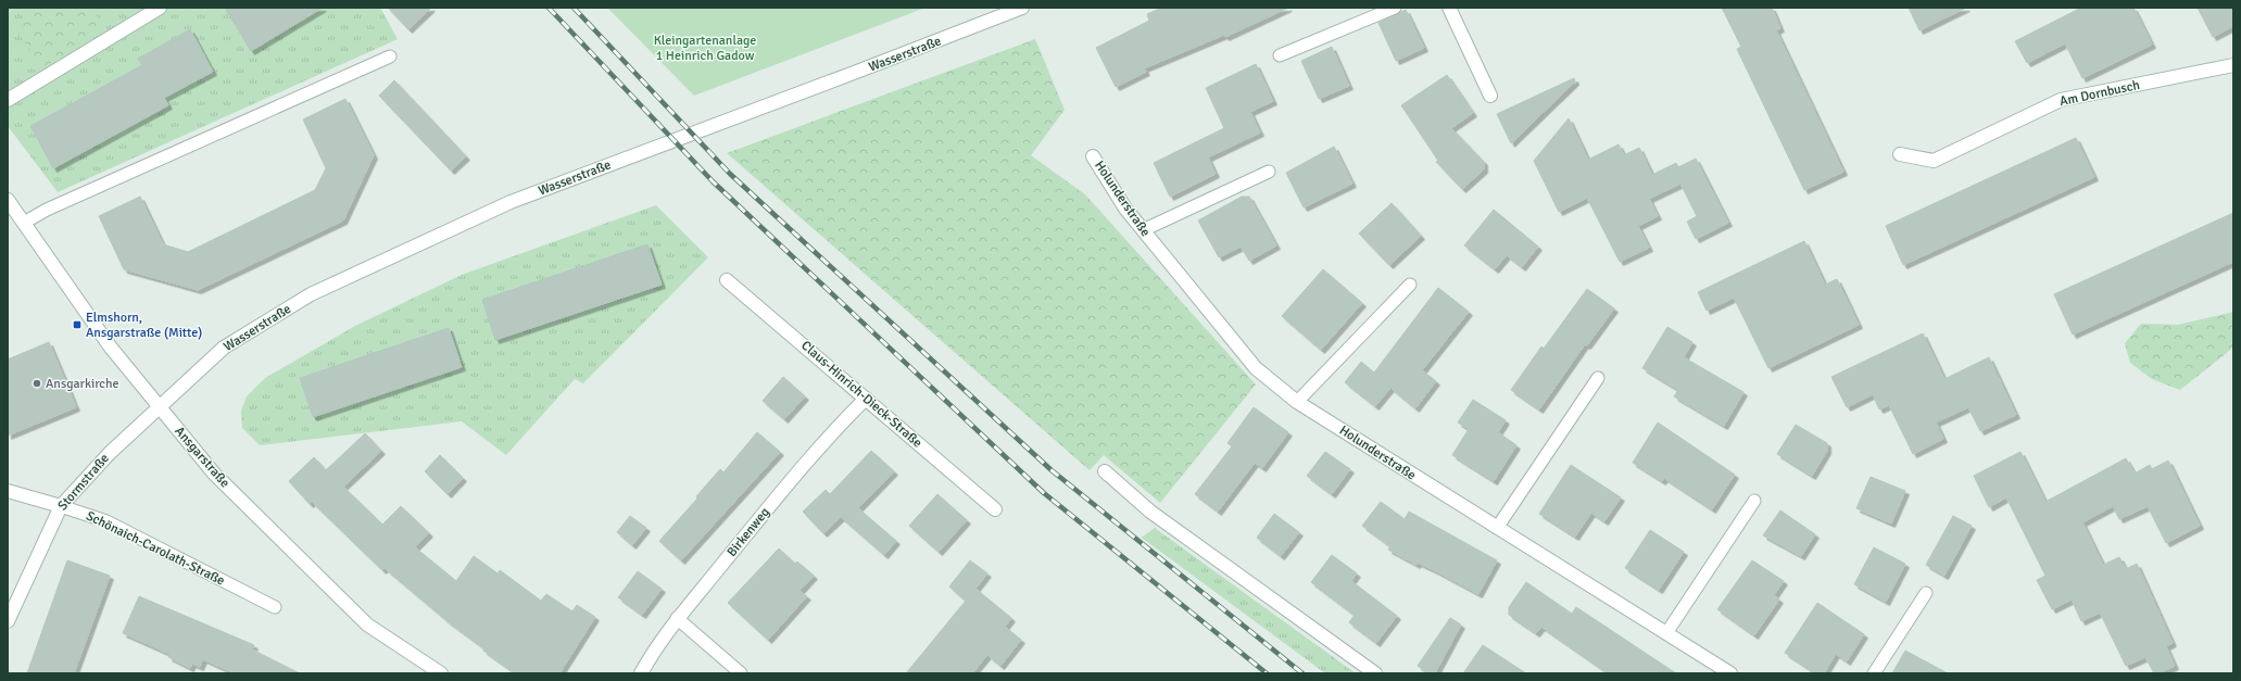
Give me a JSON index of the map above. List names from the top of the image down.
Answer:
{
  "streets": {
    "street": [
      "Wasserstraße",
      "Am Dornbusch",
      "Holunderstraße",
      "Claus-Hinrich-Dieck-Straße",
      "Ansgarstraße",
      "Stormstraße",
      "Birkenweg",
      "Schönaich-Carolath-Straße"
    ]
  },
  "crossings": [
    ["Wasserstraße", "Ansgarstraße"],
    ["Wasserstraße", "Stormstraße"],
    ["Claus-Hinrich-Dieck-Straße", "Birkenweg"],
    ["Ansgarstraße", "Stormstraße"],
    ["Stormstraße", "Schönaich-Carolath-Straße"]
  ],
  "parks": ["Kleingartenanlage 1 Heinrich Gadow"],
  "places": {
    "transit": ["Elmshorn, Ansgarstraße (Mitte)"],
    "other": ["Ansgarkirche"]
  }
}
